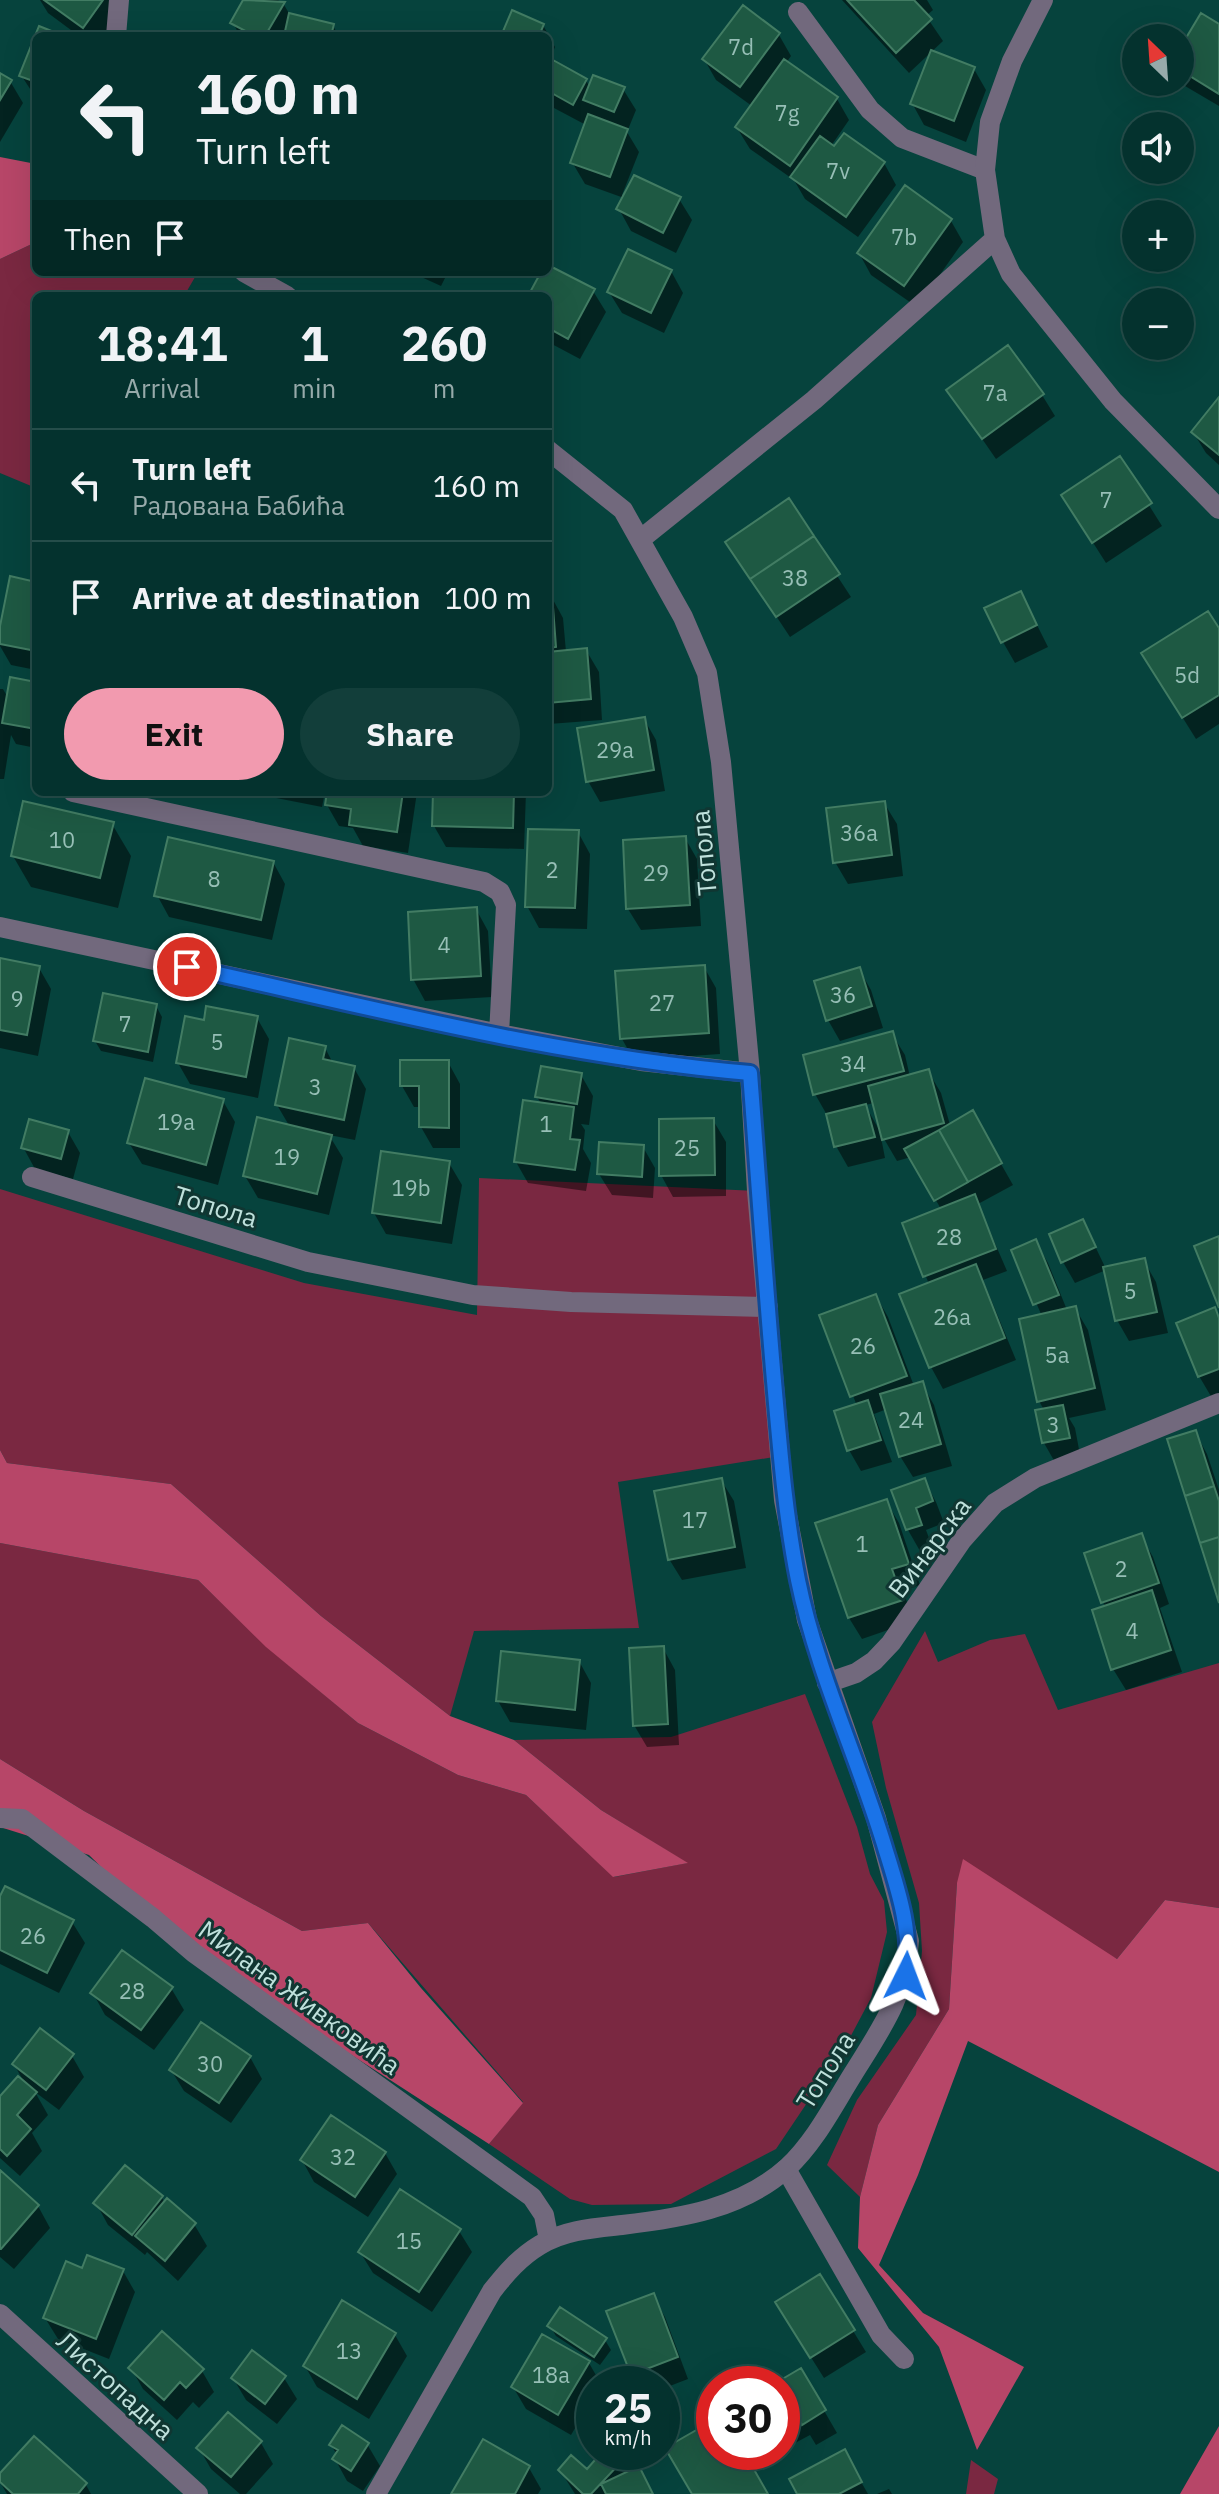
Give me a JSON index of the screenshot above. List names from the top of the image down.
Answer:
{
  "streets": {
    "street": [
      "Топола",
      "Винарска",
      "Милана Живковића",
      "Листопадна"
    ]
  },
  "crossings": [
    ["Топола", "Винарска"],
    ["Топола", "Милана Живковића"]
  ],
  "house_numbers": [
    "7d",
    "7g",
    "7v",
    "7b",
    "7a",
    "7",
    "38",
    "5d",
    "29a",
    "36a",
    "10",
    "2",
    "29",
    "8",
    "4",
    "36",
    "9",
    "27",
    "7",
    "5",
    "34",
    "3",
    "19a",
    "1",
    "25",
    "19",
    "19b",
    "28",
    "5",
    "26a",
    "26",
    "5a",
    "24",
    "3",
    "17",
    "1",
    "2",
    "4",
    "26",
    "28",
    "30",
    "32",
    "15",
    "13",
    "18a"
  ],
  "north": "top left",
  "page": {
    "map_buttons": ["+", "−"],
    "turn": ["160 m", "Turn left"],
    "then": "Then",
    "eta": [
      "18:41",
      "Arrival",
      "1",
      "min",
      "260",
      "m"
    ],
    "list": [
      {
        "name": "Turn left",
        "note": "Радована Бабића",
        "value": "160 m"
      },
      {
        "name": "Arrive at destination",
        "value": "100 m"
      }
    ],
    "buttons": ["Exit", "Share"],
    "speed": "25 km/h",
    "limit": "30"
  }
}
